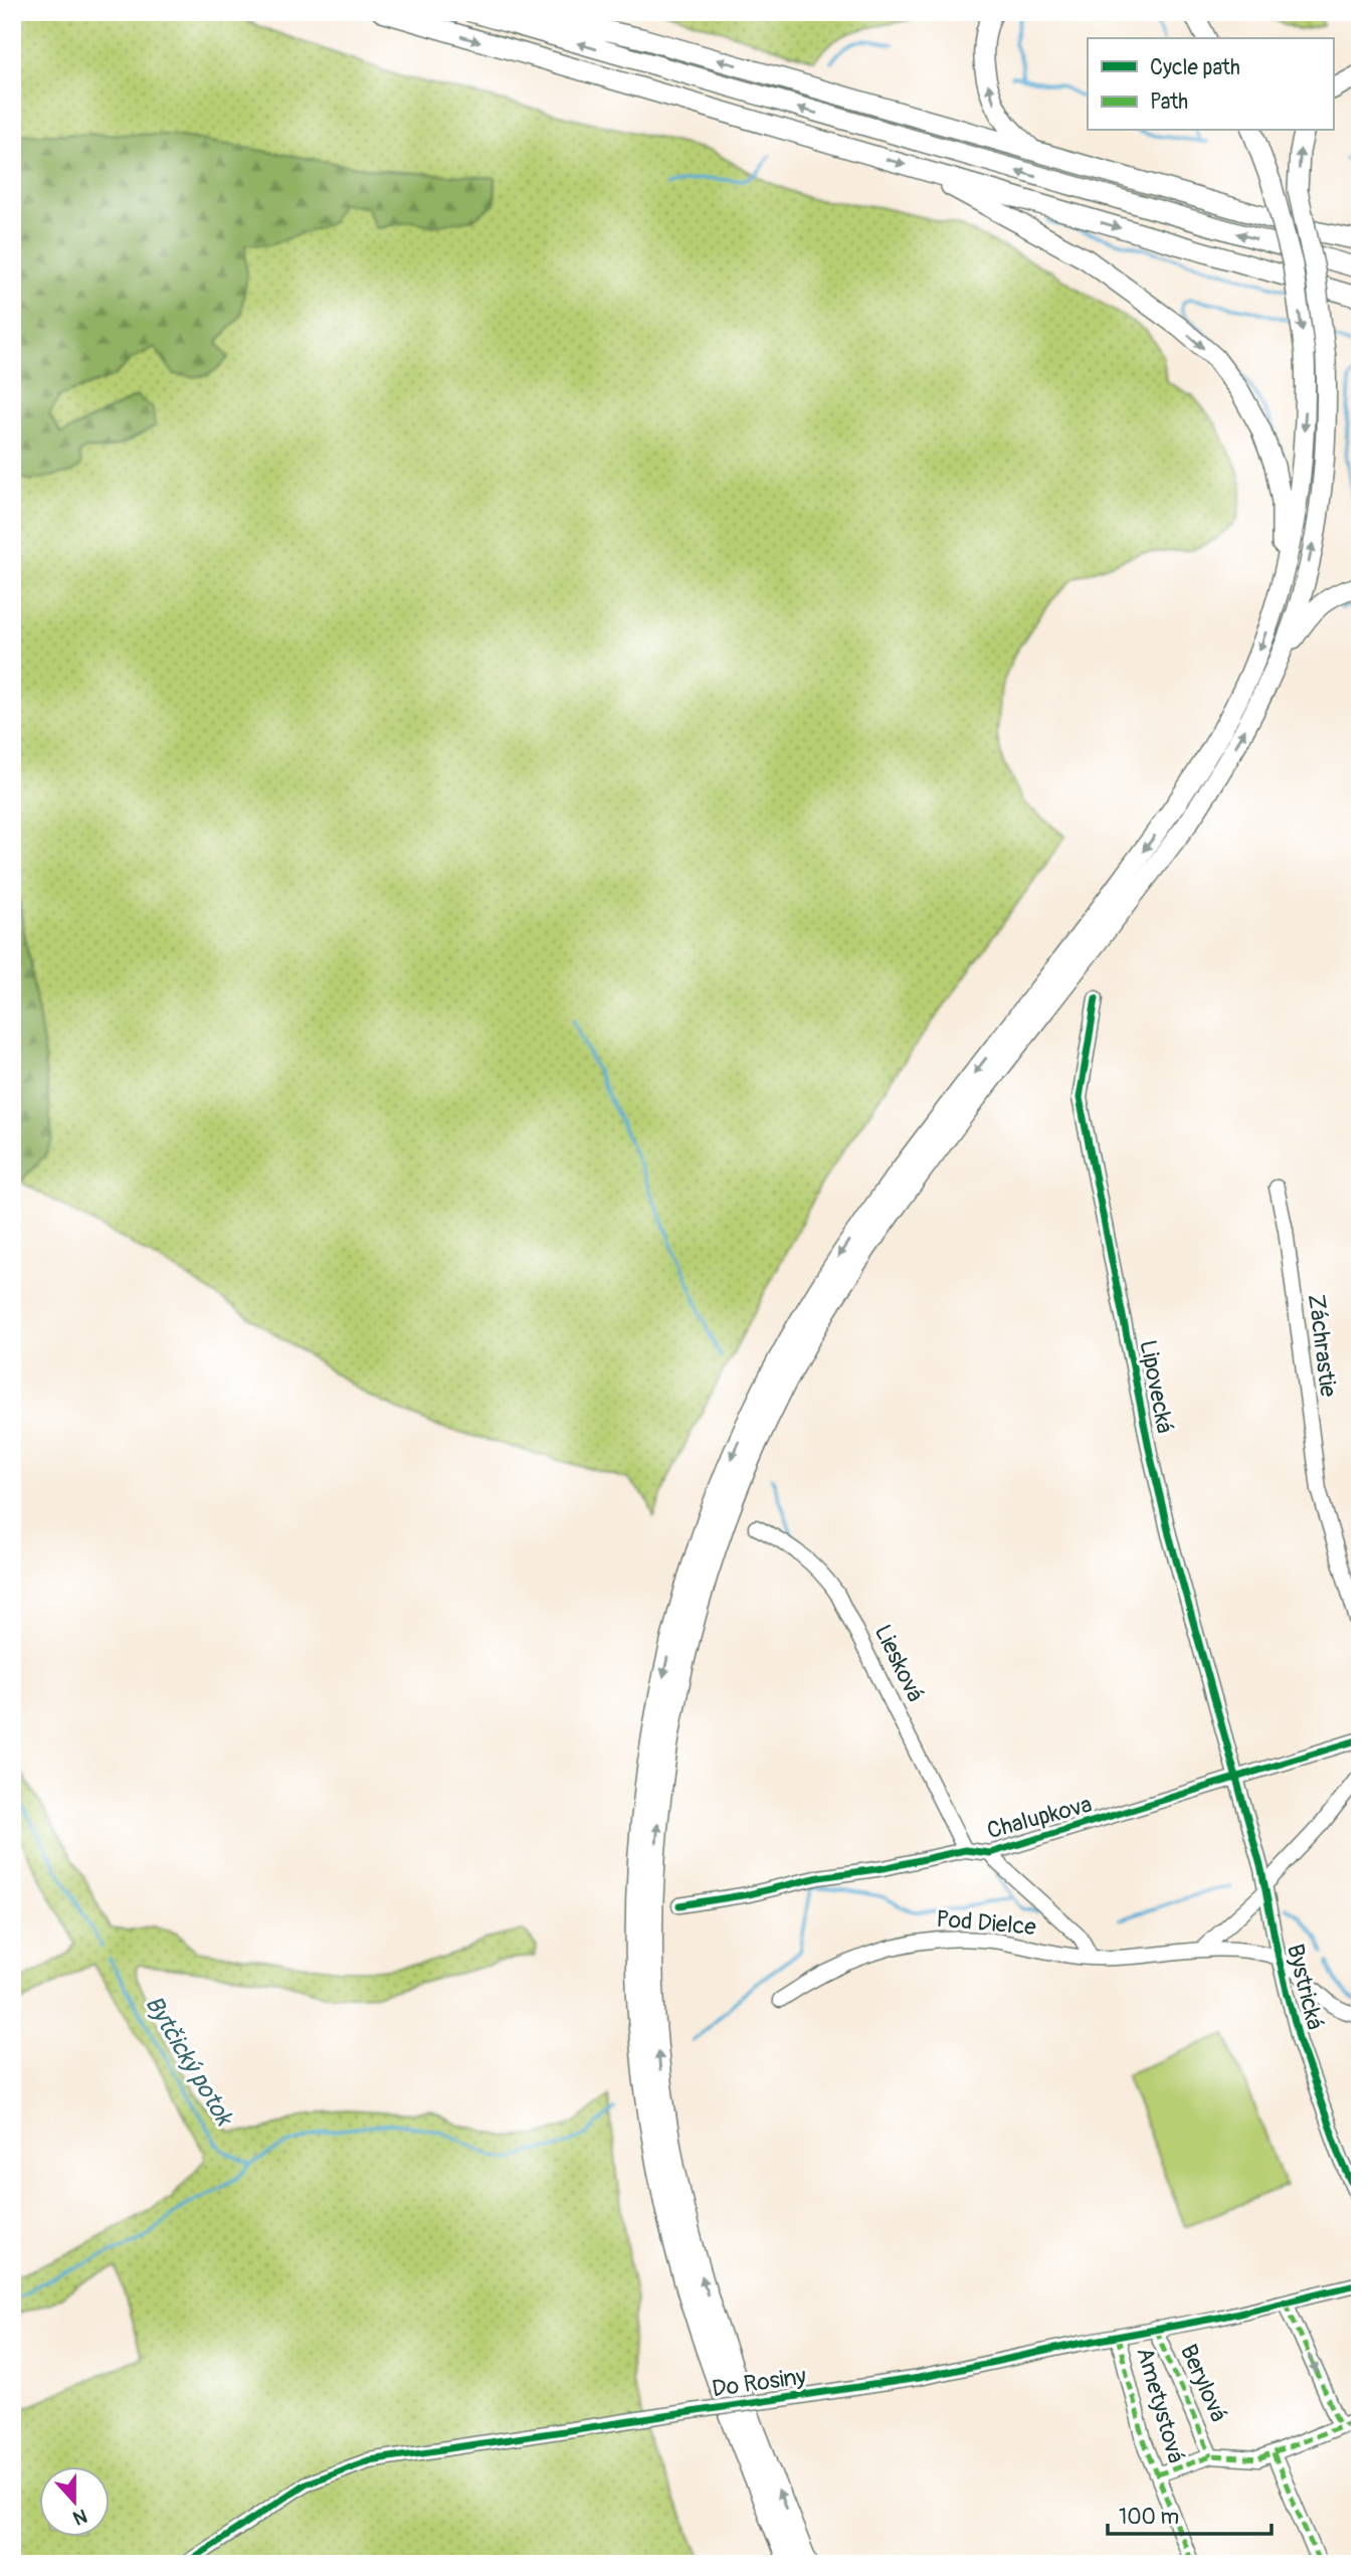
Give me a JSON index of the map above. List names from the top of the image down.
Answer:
{
  "streets": {
    "street": [
      "Záchrastie",
      "Lipovecká",
      "Liesková",
      "Chalupkova",
      "Pod Dielce",
      "Bystrická",
      "Do Rosiny",
      "Berylová",
      "Ametystová"
    ]
  },
  "crossings": [
    ["Lipovecká", "Chalupkova"],
    ["Lipovecká", "Bystrická"],
    ["Liesková", "Chalupkova"],
    ["Chalupkova", "Bystrická"],
    ["Pod Dielce", "Bystrická"],
    ["Do Rosiny", "Berylová"],
    ["Do Rosiny", "Ametystová"]
  ],
  "water": ["Bytčický potok"],
  "legend": ["Cycle path", "Path"],
  "scale_bar": "100 m",
  "north": "bottom"
}
